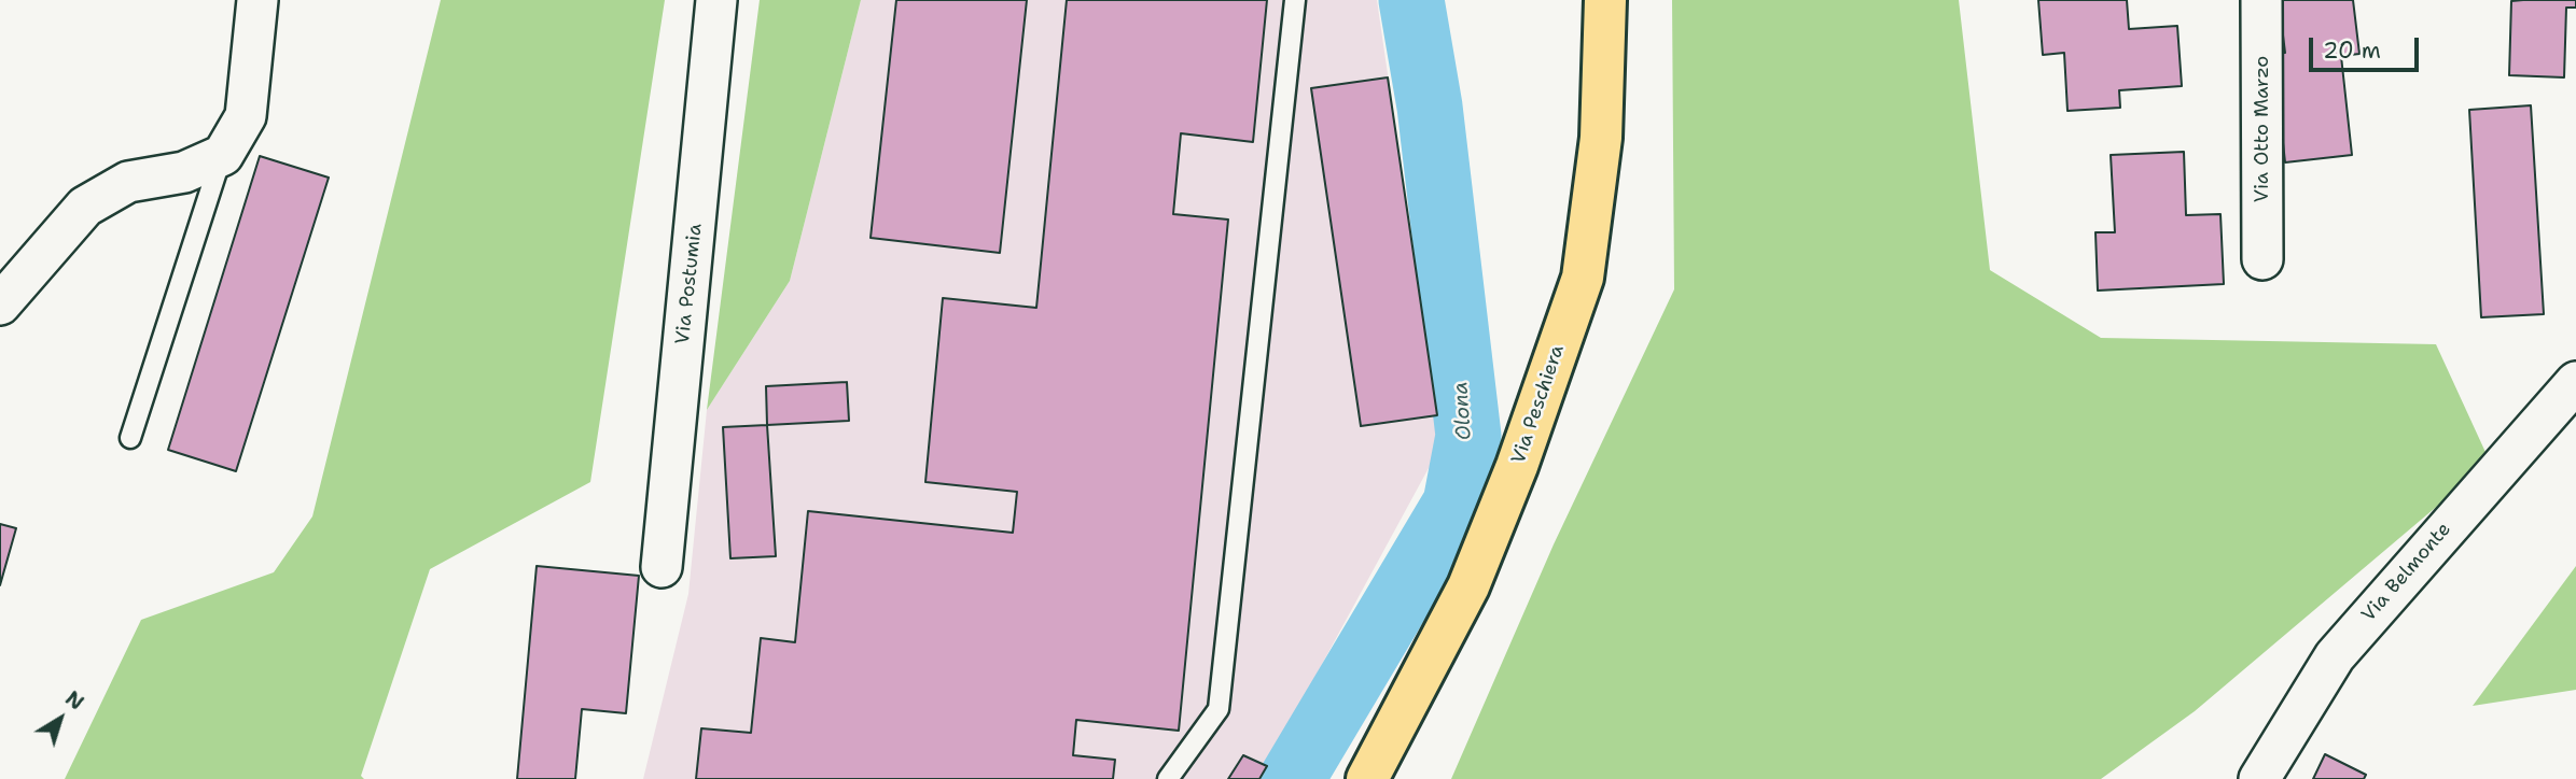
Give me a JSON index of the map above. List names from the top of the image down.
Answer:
{
  "streets": {
    "main road": ["Via Peschiera"],
    "street": ["Via Otto Marzo", "Via Postumia", "Via Belmonte"]
  },
  "water": ["Olona"],
  "scale_bar": "20 m",
  "north": "top right"
}
